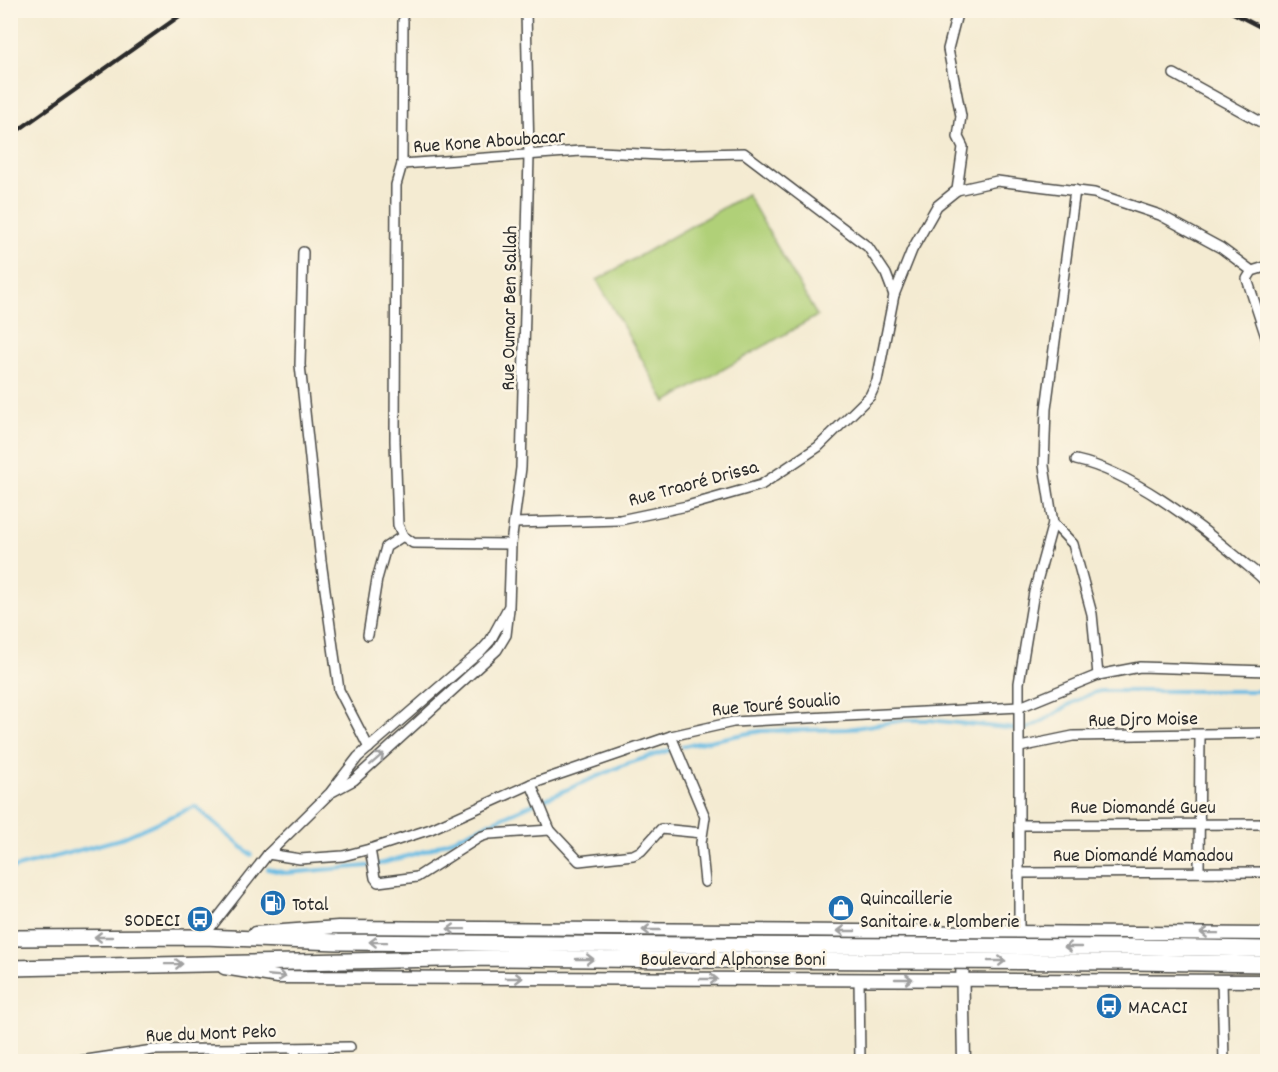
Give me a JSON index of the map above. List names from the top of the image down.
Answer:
{
  "streets": {
    "main road": ["Boulevard Alphonse Boni"],
    "street": [
      "Rue Kone Aboubacar",
      "Rue Oumar Ben Sallah",
      "Rue Traoré Drissa",
      "Rue Touré Soualio",
      "Rue Djro Moise",
      "Rue Diomandé Gueu",
      "Rue Diomandé Mamadou",
      "Rue du Mont Peko"
    ]
  },
  "crossings": [
    ["Rue Kone Aboubacar", "Rue Oumar Ben Sallah"],
    ["Rue Kone Aboubacar", "Rue Traoré Drissa"],
    ["Rue Oumar Ben Sallah", "Rue Traoré Drissa"],
    ["Rue Oumar Ben Sallah", "Rue Touré Soualio"],
    ["Rue Oumar Ben Sallah", "Boulevard Alphonse Boni"]
  ],
  "places": {
    "fuel station": ["Total"],
    "shop": ["Quincaillerie Sanitaire & Plomberie"],
    "bus stop": ["SODECI", "MACACI"]
  }
}
